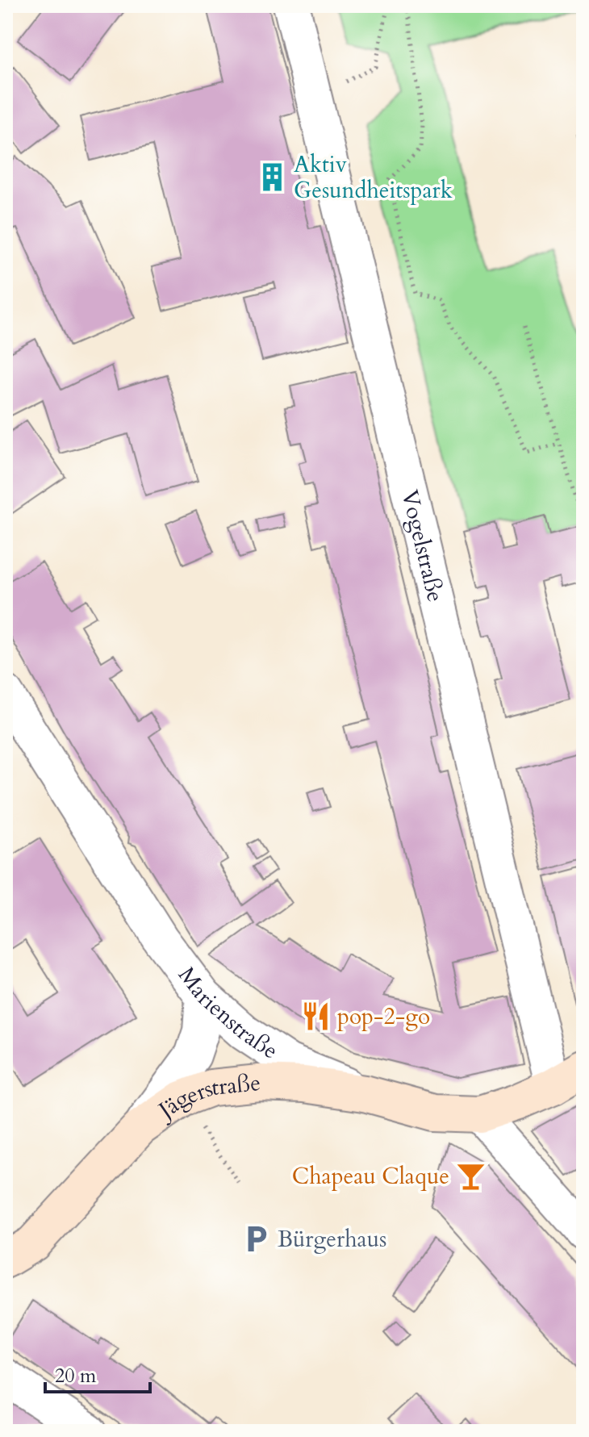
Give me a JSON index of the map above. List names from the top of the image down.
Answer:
{
  "streets": {
    "street": ["Vogelstraße", "Marienstraße", "Jägerstraße"]
  },
  "crossings": [
    ["Vogelstraße", "Marienstraße"],
    ["Marienstraße", "Jägerstraße"]
  ],
  "places": {
    "building": ["Aktiv Gesundheitspark"],
    "restaurant": ["pop-2-go"],
    "bar": ["Chapeau Claque"],
    "parking": ["Bürgerhaus"]
  },
  "scale_bar": "20 m"
}
